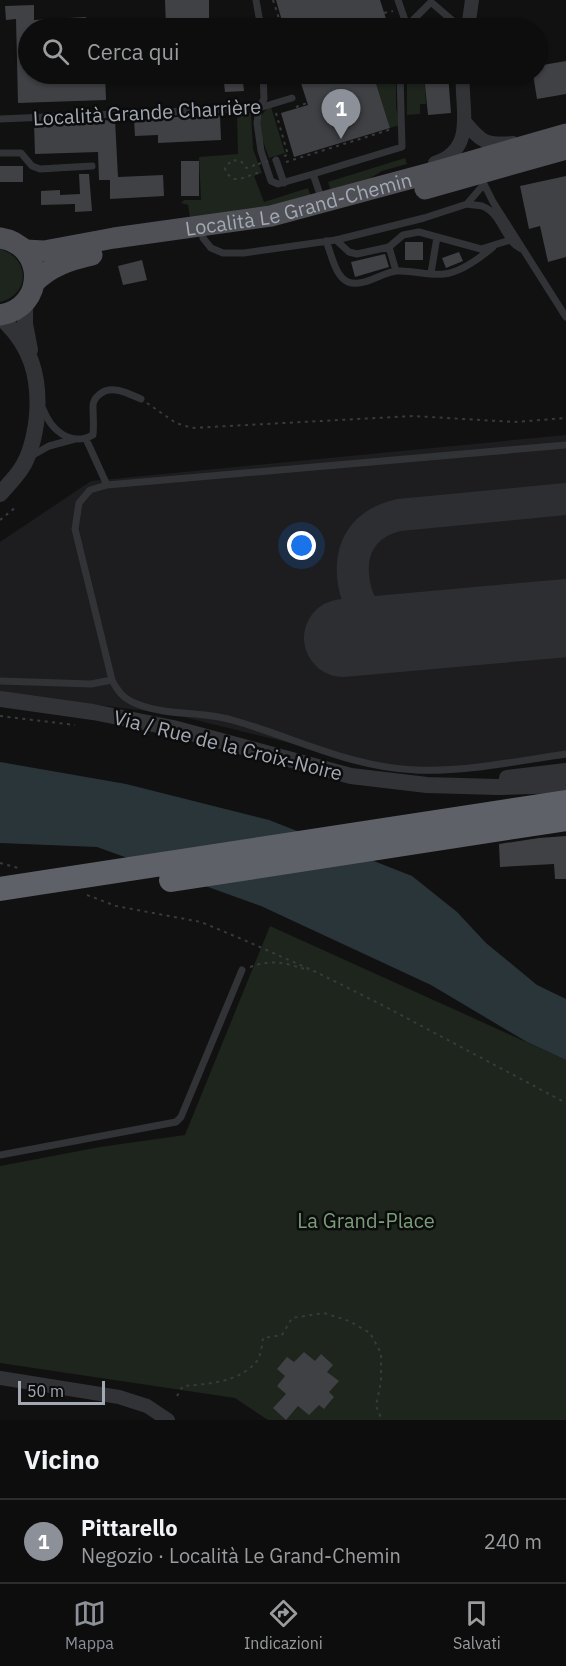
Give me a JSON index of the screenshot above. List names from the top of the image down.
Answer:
{
  "streets": {
    "main road": ["Località Le Grand-Chemin"],
    "street": ["Via / Rue de la Croix-Noire"],
    "lane": ["Località Grande Charrière"]
  },
  "parks": ["La Grand-Place"],
  "scale_bar": "50 m",
  "page": {
    "search": "Cerca qui",
    "pins": "1",
    "scale": "50 m",
    "heading": "Vicino",
    "list": [
      {
        "mark": "1",
        "name": "Pittarello",
        "note": "Negozio · Località Le Grand-Chemin",
        "value": "240 m"
      }
    ],
    "nav": ["Mappa", "Indicazioni", "Salvati"]
  }
}
